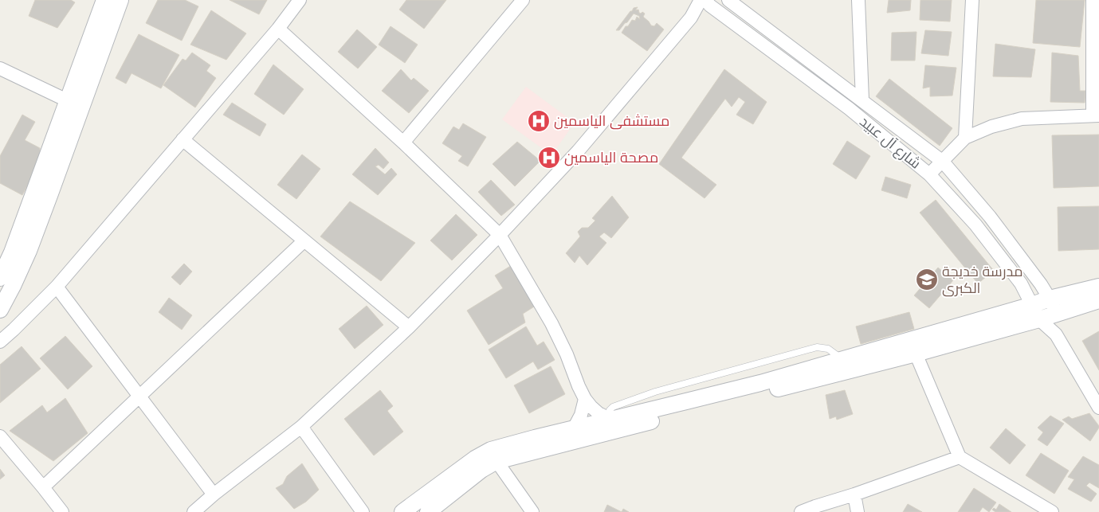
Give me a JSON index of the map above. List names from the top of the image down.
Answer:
{
  "streets": {
    "street": ["شارع آل عبيد"]
  },
  "places": {
    "hospital": ["مستشفى الياسمين", "مصحة الياسمين"],
    "school or university": ["مدرسة خديجة الكبرى"]
  }
}
